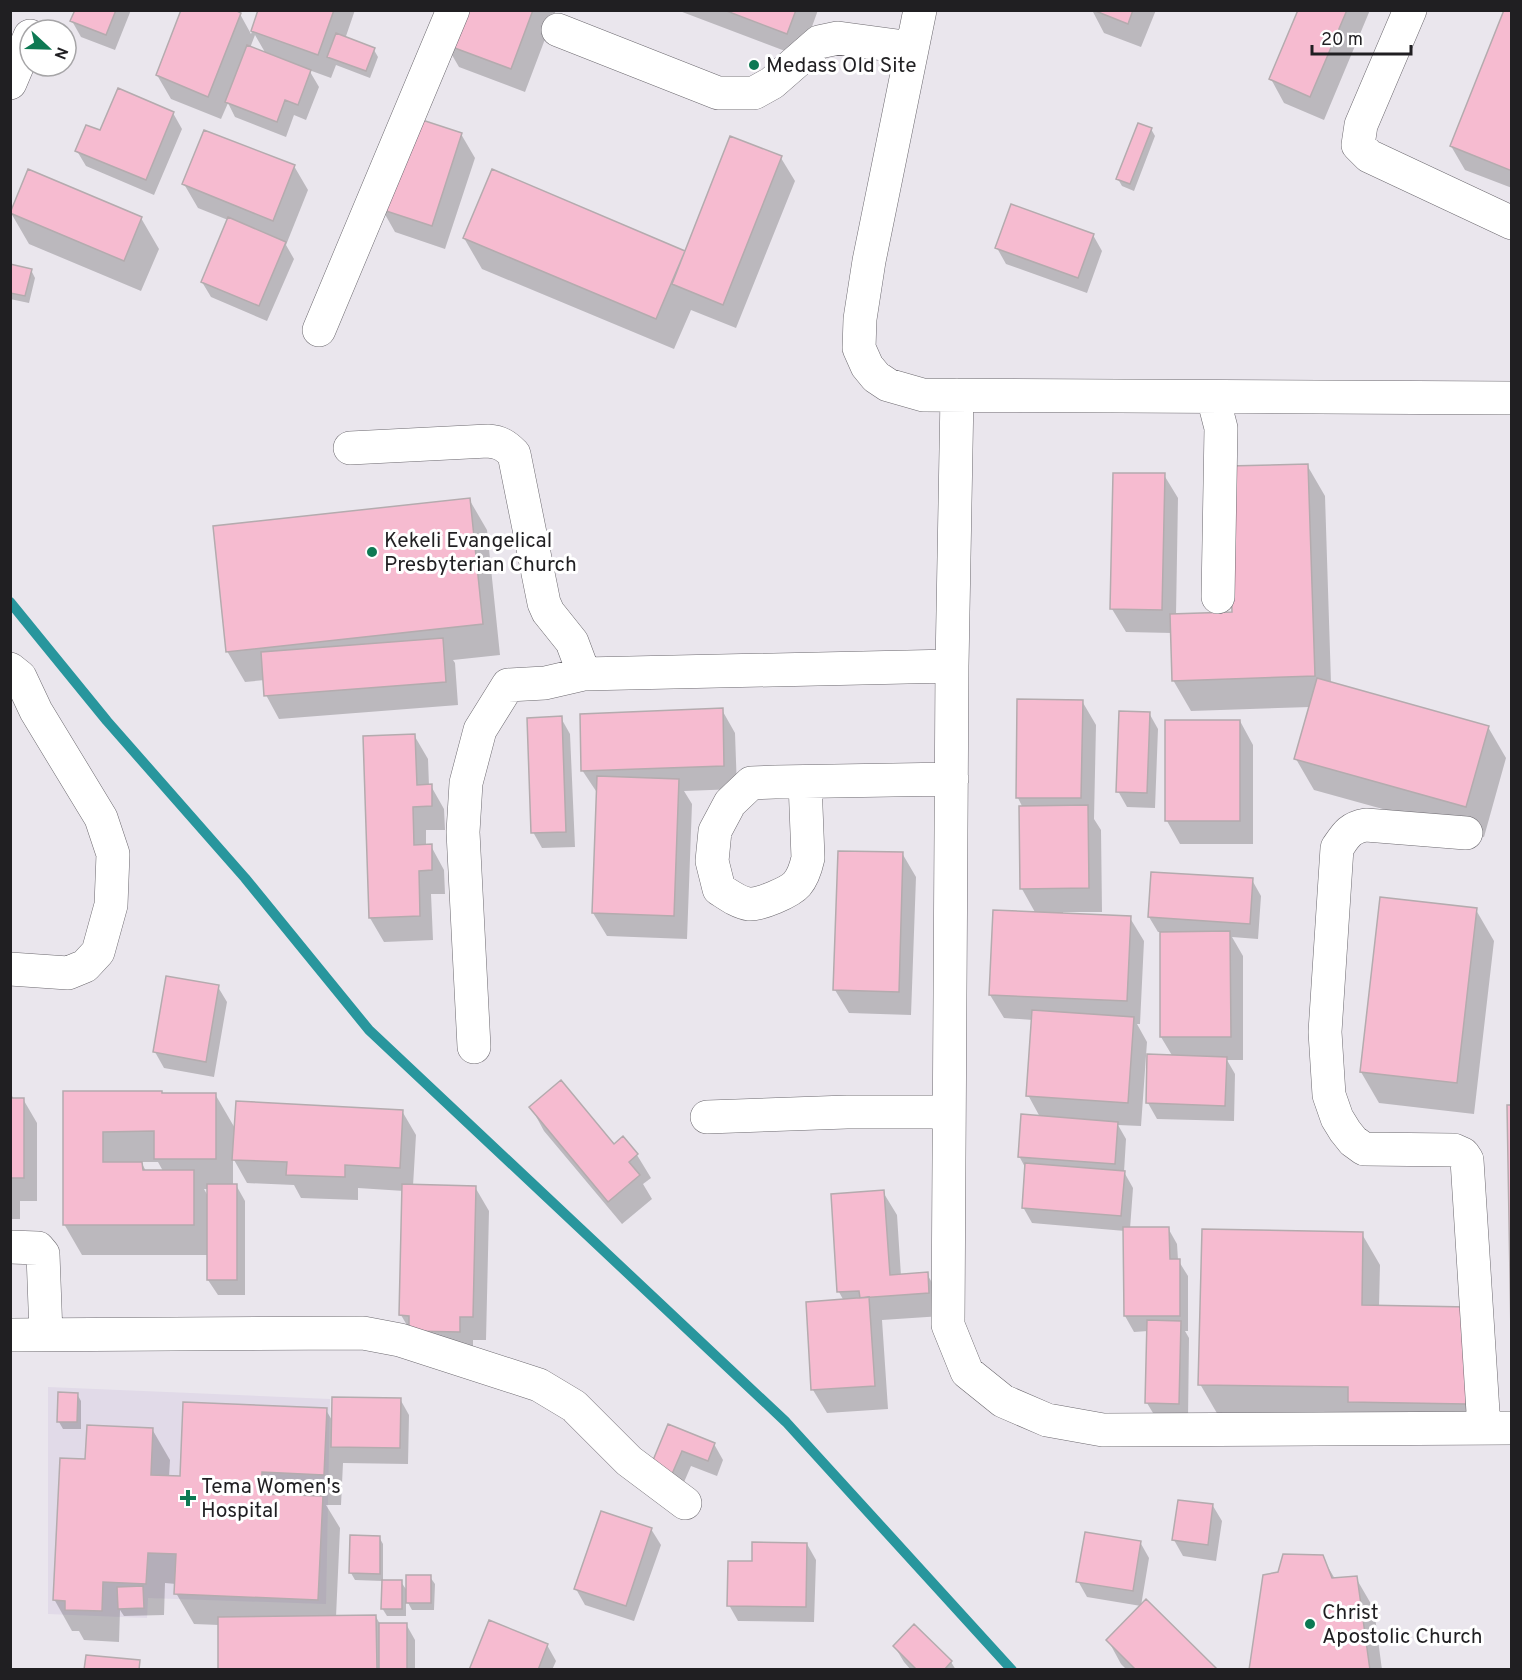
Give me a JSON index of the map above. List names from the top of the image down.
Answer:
{
  "places": {
    "other": ["Medass Old Site", "Kekeli Evangelical Presbyterian Church", "Christ Apostolic Church"],
    "health": ["Tema Women's Hospital"]
  },
  "scale_bar": "20 m",
  "north": "right"
}
